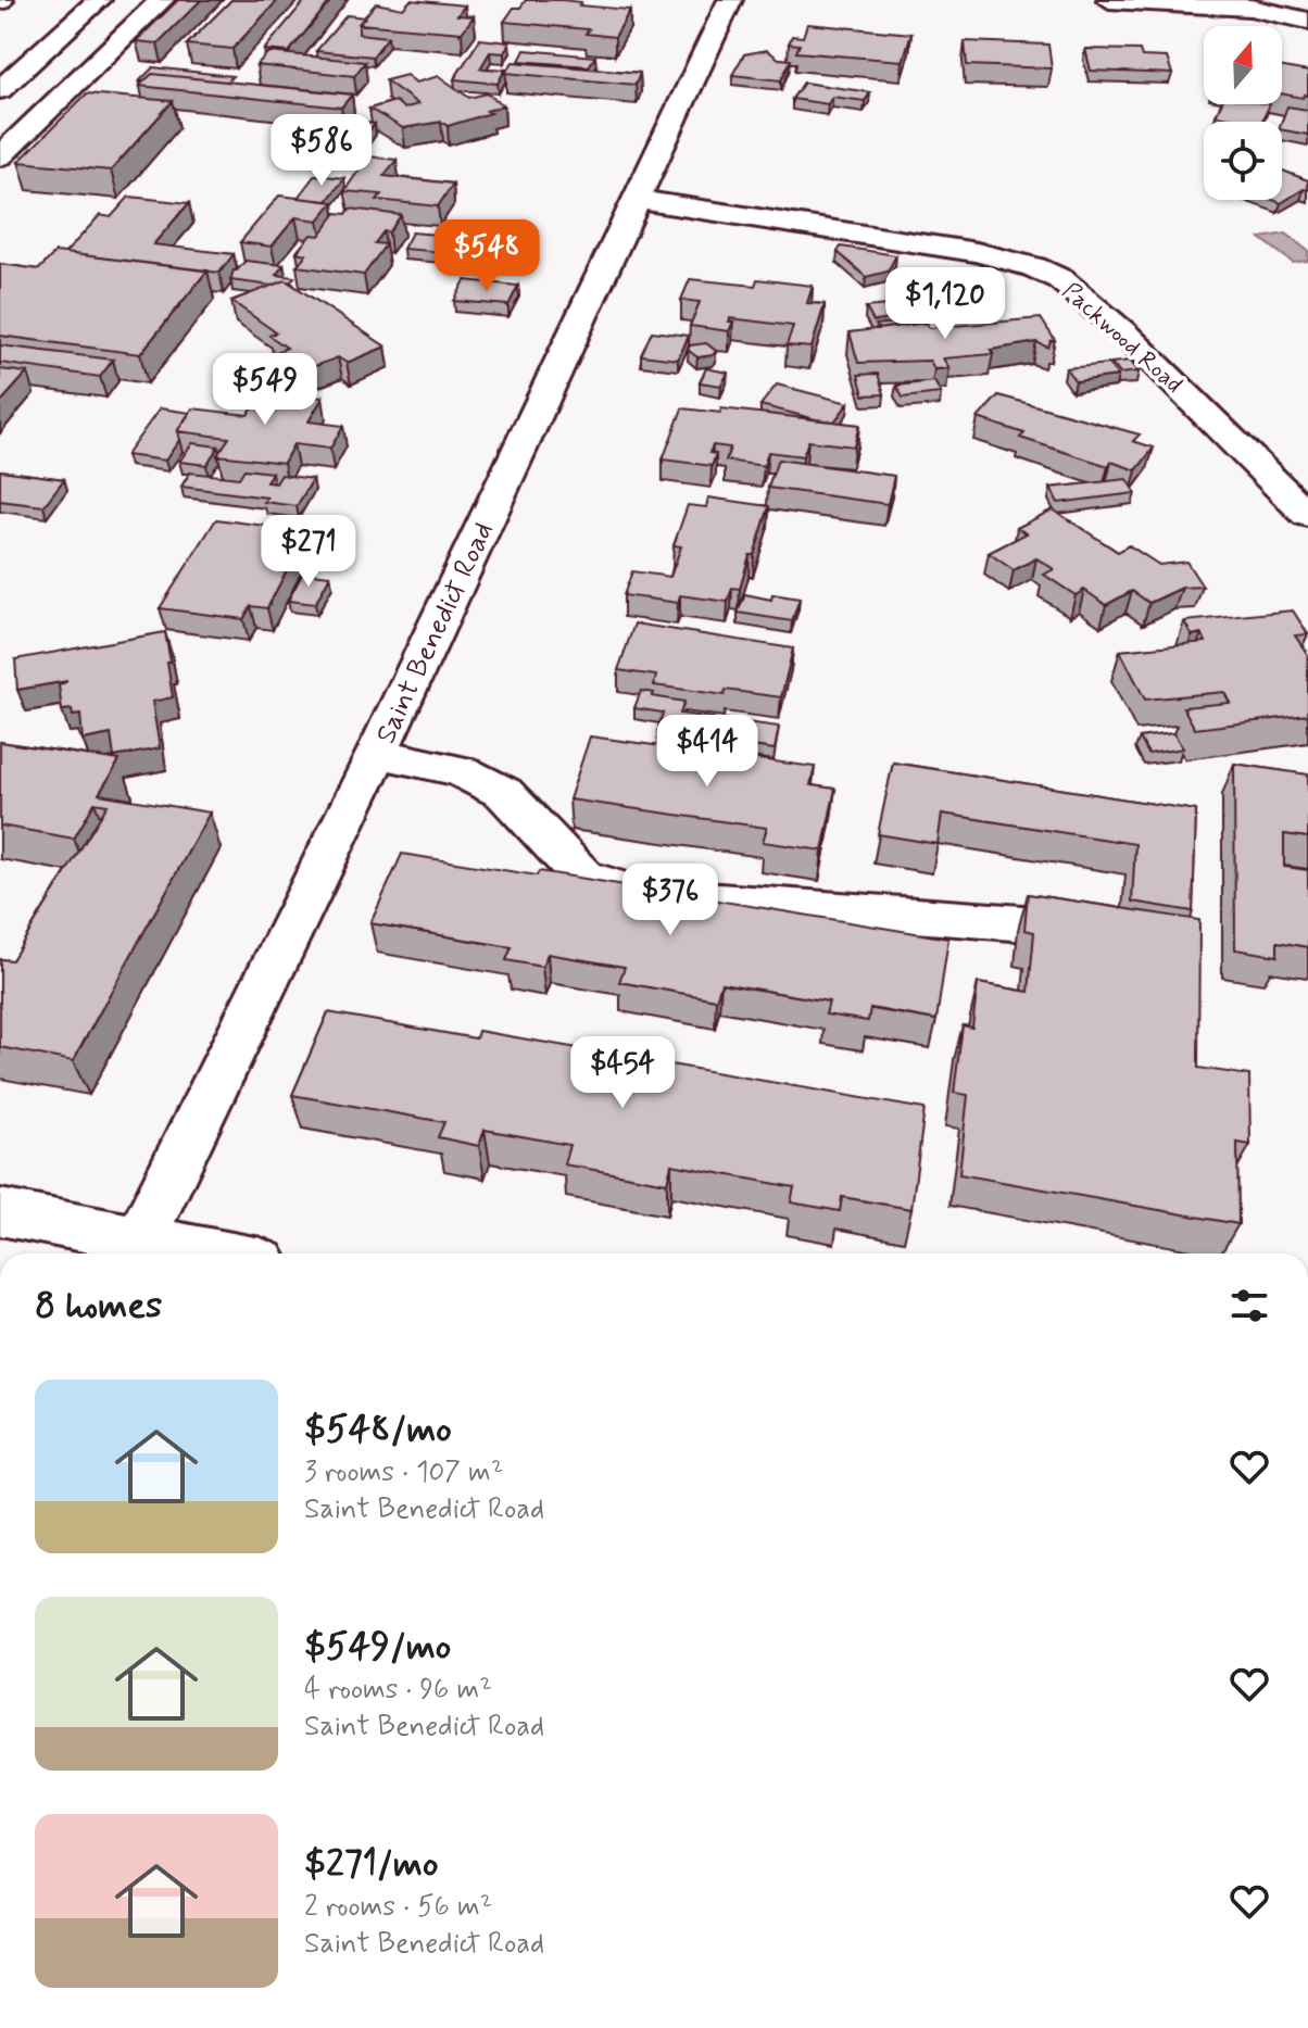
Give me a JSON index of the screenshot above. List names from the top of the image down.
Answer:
{
  "streets": {
    "street": ["Packwood Road", "Saint Benedict Road"]
  },
  "crossings": [
    ["Packwood Road", "Saint Benedict Road"]
  ],
  "north": "top",
  "page": {
    "price": [
      "$586",
      "$548",
      "$1,120",
      "$549",
      "$271",
      "$414",
      "$376",
      "$454"
    ],
    "heading": "8 homes",
    "list": [
      {
        "name": "$548/mo",
        "note": "3 rooms · 107 m² · Saint Benedict Road"
      },
      {
        "name": "$549/mo",
        "note": "4 rooms · 96 m² · Saint Benedict Road"
      },
      {
        "name": "$271/mo",
        "note": "2 rooms · 56 m² · Saint Benedict Road"
      }
    ]
  }
}
